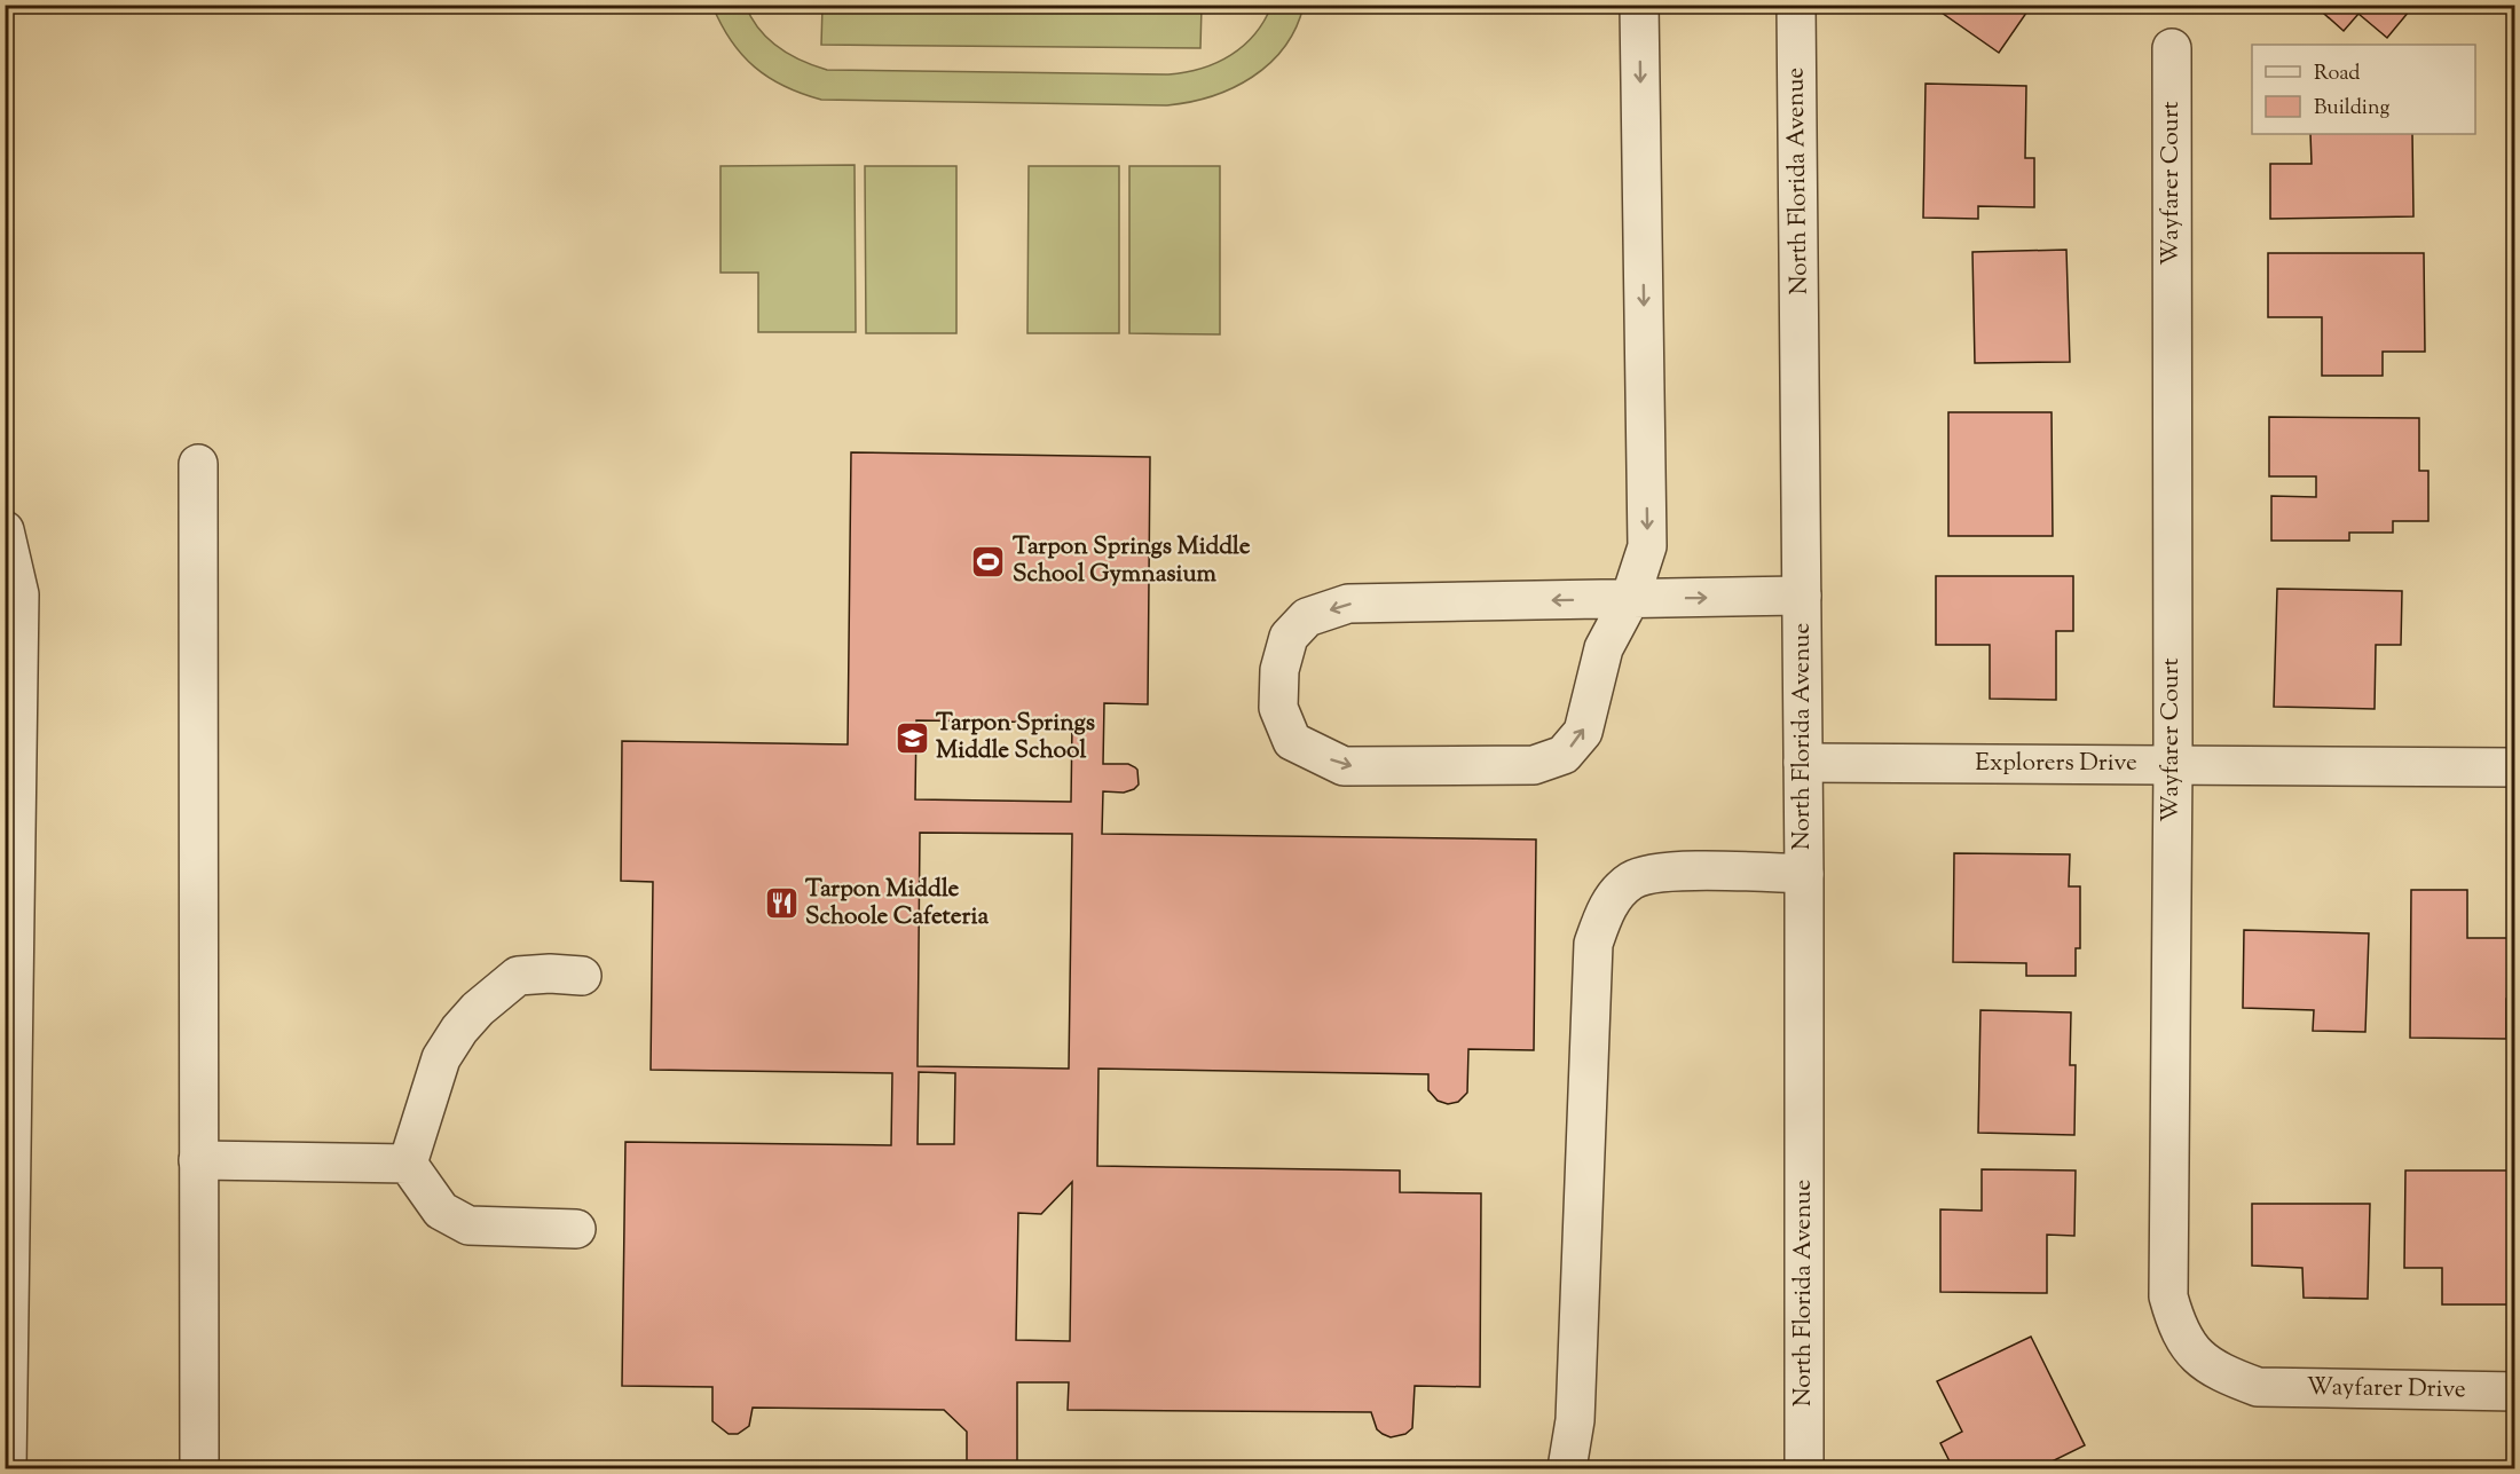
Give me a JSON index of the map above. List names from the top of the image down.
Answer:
{
  "streets": {
    "street": [
      "North Florida Avenue",
      "Wayfarer Court",
      "Explorers Drive",
      "Wayfarer Drive"
    ]
  },
  "crossings": [
    ["North Florida Avenue", "Explorers Drive"],
    ["Wayfarer Court", "Explorers Drive"],
    ["Wayfarer Court", "Wayfarer Drive"]
  ],
  "places": {
    "sports": ["Tarpon Springs Middle School Gymnasium"],
    "school or university": ["Tarpon Springs Middle School"],
    "restaurant": ["Tarpon Middle Schoole Cafeteria"]
  },
  "legend": ["Road", "Building"]
}
